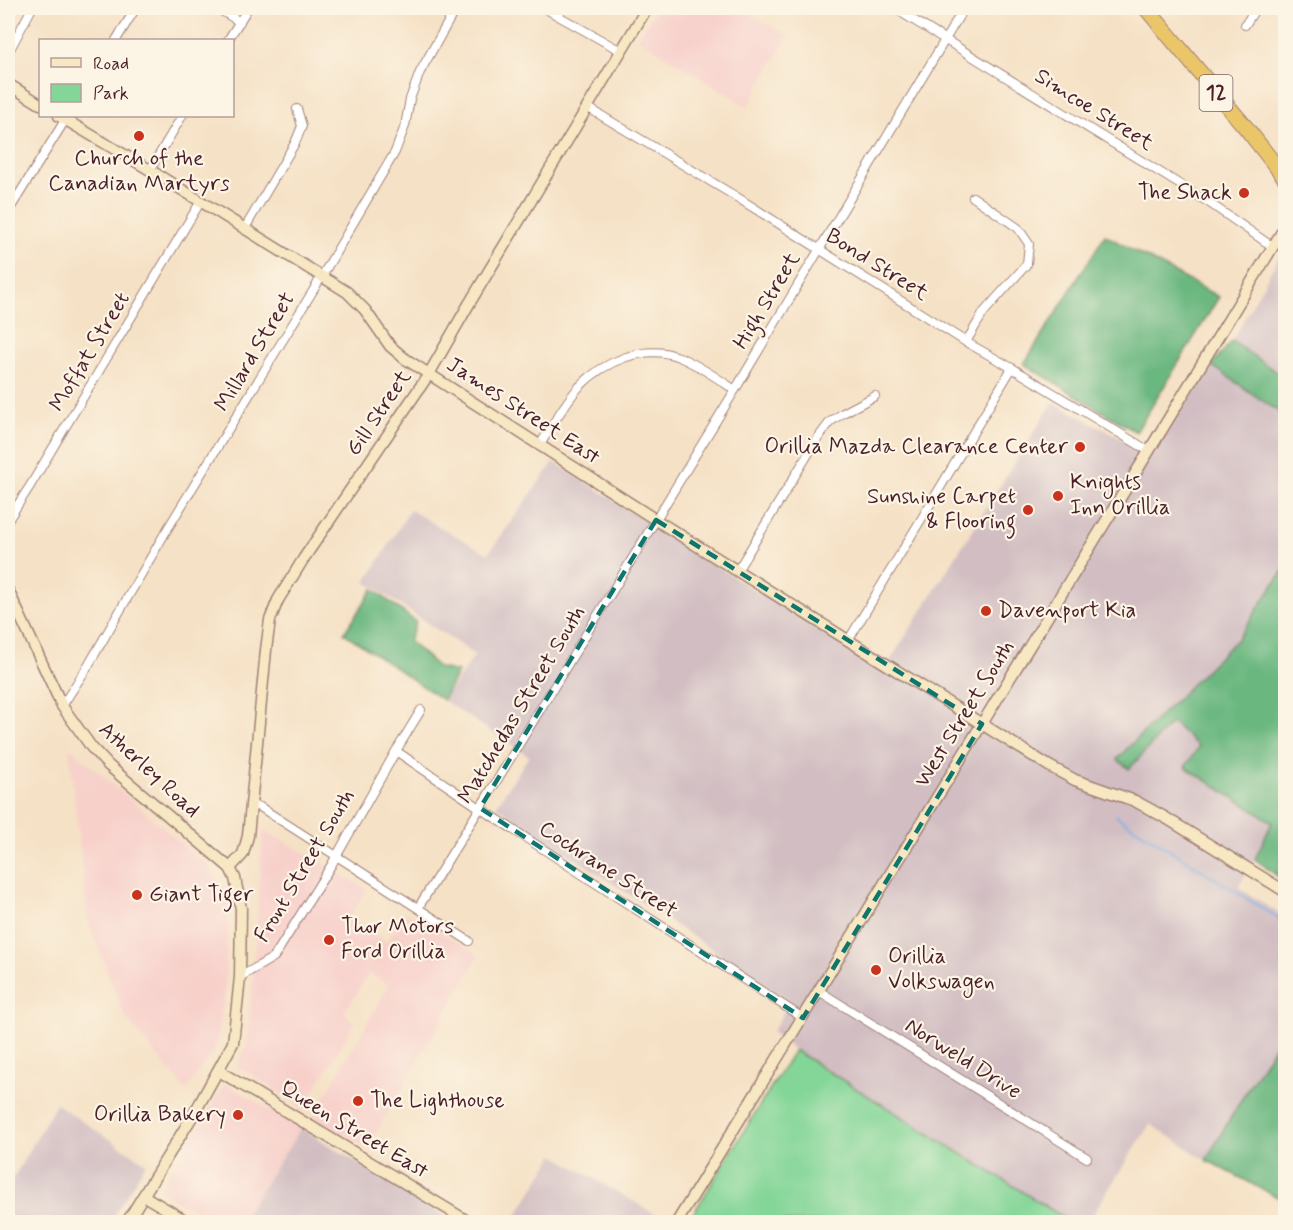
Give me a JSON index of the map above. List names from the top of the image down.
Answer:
{
  "streets": {
    "highway": ["12"],
    "street": [
      "Simcoe Street",
      "Bond Street",
      "High Street",
      "Moffat Street",
      "Millard Street",
      "James Street East",
      "Gill Street",
      "Matchedas Street South",
      "West Street South",
      "Atherley Road",
      "Front Street South",
      "Cochrane Street",
      "Norweld Drive",
      "Queen Street East"
    ]
  },
  "crossings": [
    ["Simcoe Street", "High Street"],
    ["Simcoe Street", "West Street South"],
    ["Bond Street", "High Street"],
    ["Bond Street", "Gill Street"],
    ["Bond Street", "West Street South"],
    ["High Street", "James Street East"],
    ["High Street", "Matchedas Street South"],
    ["Moffat Street", "James Street East"],
    ["Millard Street", "James Street East"],
    ["Millard Street", "Atherley Road"],
    ["James Street East", "Gill Street"],
    ["James Street East", "Matchedas Street South"],
    ["James Street East", "West Street South"],
    ["Gill Street", "Atherley Road"],
    ["Matchedas Street South", "Cochrane Street"],
    ["West Street South", "Cochrane Street"],
    ["West Street South", "Norweld Drive"],
    ["Front Street South", "Cochrane Street"]
  ],
  "places": [
    "Church of the Canadian Martyrs",
    "The Shack",
    "Orillia Mazda Clearance Center",
    "Knights Inn Orillia",
    "Sunshine Carpet & Flooring",
    "Davenport Kia",
    "Giant Tiger",
    "Thor Motors Ford Orillia",
    "Orillia Volkswagen",
    "The Lighthouse",
    "Orillia Bakery"
  ],
  "legend": ["Road", "Park"]
}
